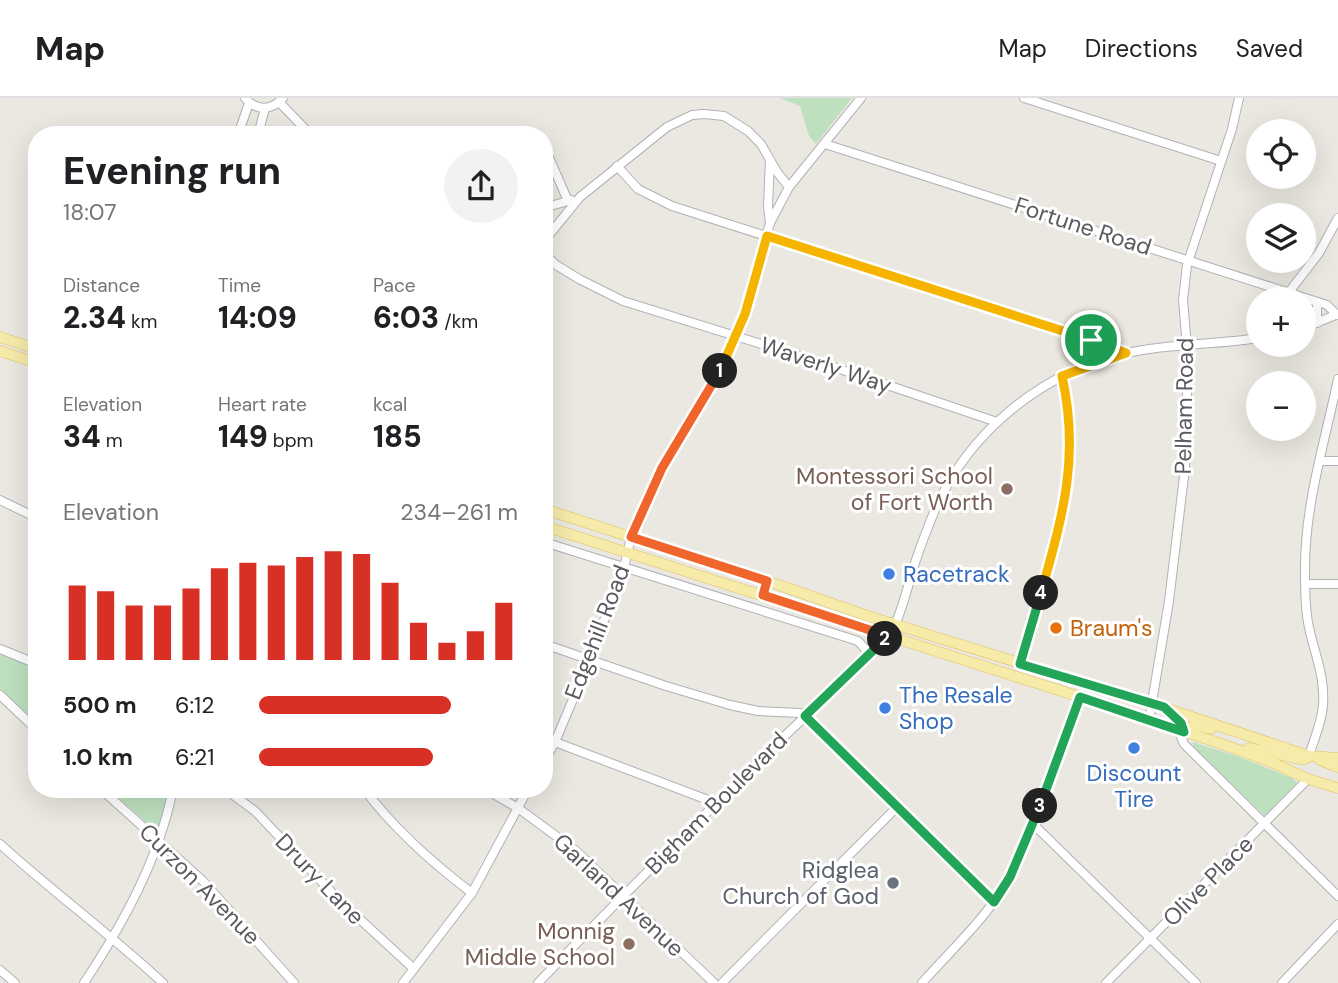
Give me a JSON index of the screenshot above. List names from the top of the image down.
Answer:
{
  "streets": {
    "street": [
      "Fortune Road",
      "Waverly Way",
      "Pelham Road",
      "Edgehill Road",
      "Bigham Boulevard",
      "Drury Lane",
      "Olive Place",
      "Curzon Avenue",
      "Garland Avenue"
    ]
  },
  "crossings": [
    ["Fortune Road", "Pelham Road"],
    ["Fortune Road", "Edgehill Road"],
    ["Waverly Way", "Edgehill Road"],
    ["Waverly Way", "Bigham Boulevard"],
    ["Pelham Road", "Bigham Boulevard"],
    ["Bigham Boulevard", "Garland Avenue"]
  ],
  "places": [
    "Montessori School of Fort Worth",
    "Racetrack",
    "Braum's",
    "The Resale Shop",
    "Discount Tire",
    "Ridglea Church of God",
    "Monnig Middle School"
  ],
  "page": {
    "header": "Map",
    "nav": ["Map", "Directions", "Saved"],
    "map_buttons": ["+", "−"],
    "heading": ["Evening run", "18:07"],
    "stats": [
      ["Distance", "2.34 km"],
      ["Time", "14:09"],
      ["Pace", "6:03 /km"],
      ["Elevation", "34 m"],
      ["Heart rate", "149 bpm"],
      ["kcal", "185"]
    ],
    "pins": [
      "1",
      "4",
      "2",
      "3"
    ],
    "chart": ["Elevation", "234–261 m"],
    "list": [
      {
        "name": "500 m",
        "note": "6:12"
      },
      {
        "name": "1.0 km",
        "note": "6:21"
      }
    ]
  }
}
